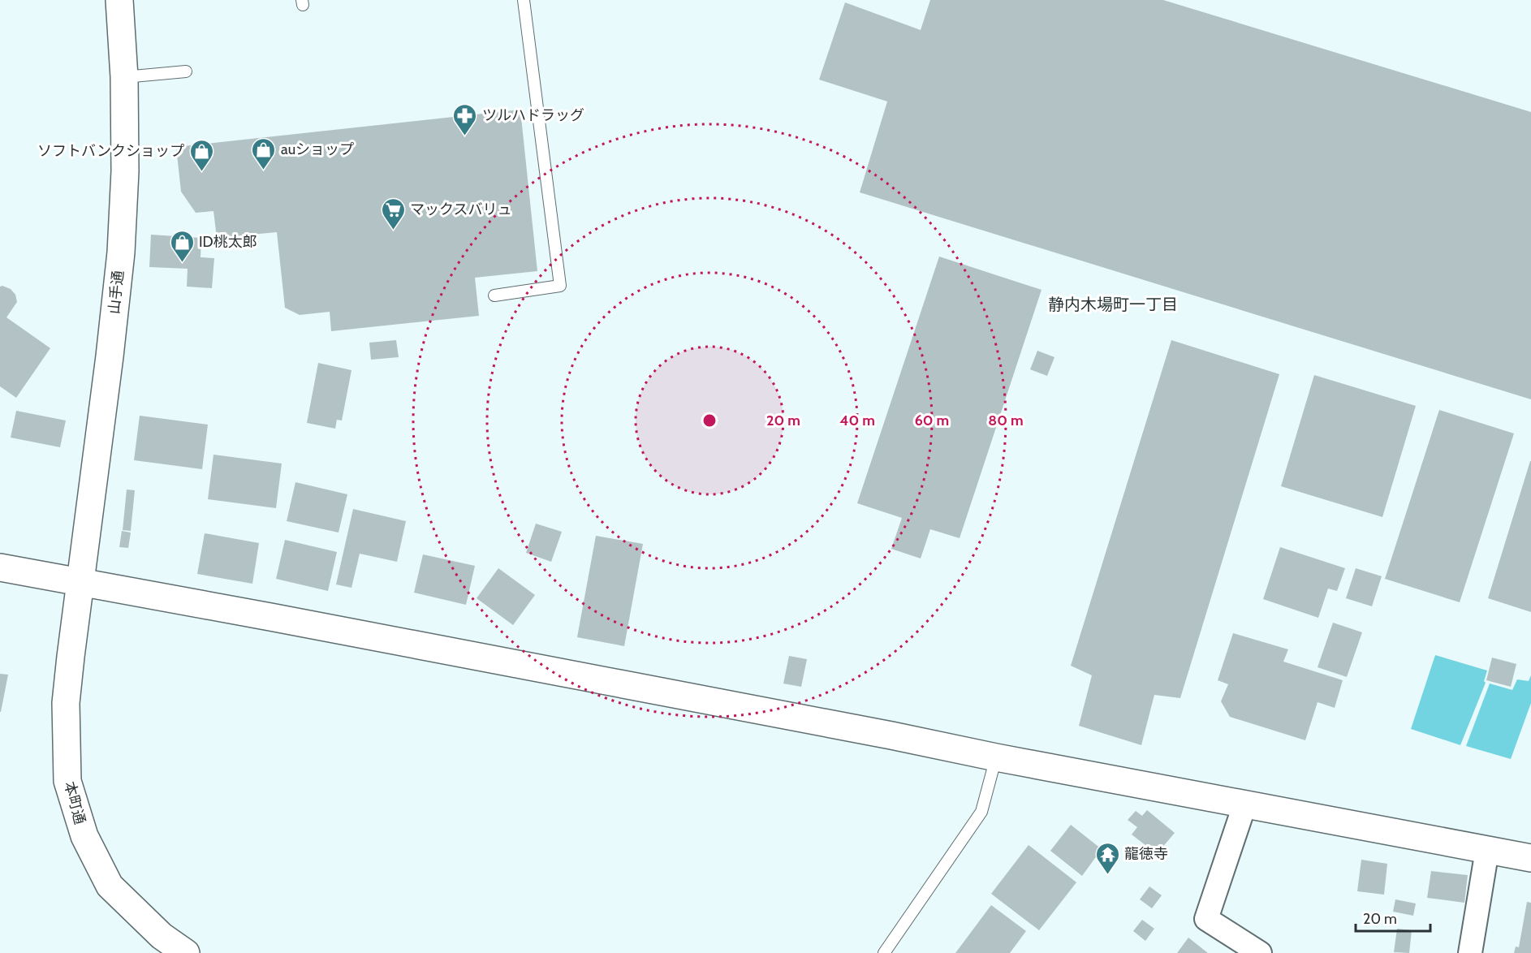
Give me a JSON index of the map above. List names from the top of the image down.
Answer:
{
  "streets": {
    "street": ["山手通", "本町通"]
  },
  "crossings": [
    ["山手通", "本町通"]
  ],
  "districts": ["静内木場町一丁目"],
  "places": {
    "pharmacy": ["ツルハドラッグ"],
    "shop": ["auショップ", "ソフトバンクショップ", "ID桃太郎"],
    "supermarket": ["マックスバリュ"],
    "temple": ["龍徳寺"]
  },
  "scale_bar": "20 m",
  "rings": [
    "20 m",
    "40 m",
    "60 m",
    "80 m"
  ]
}
